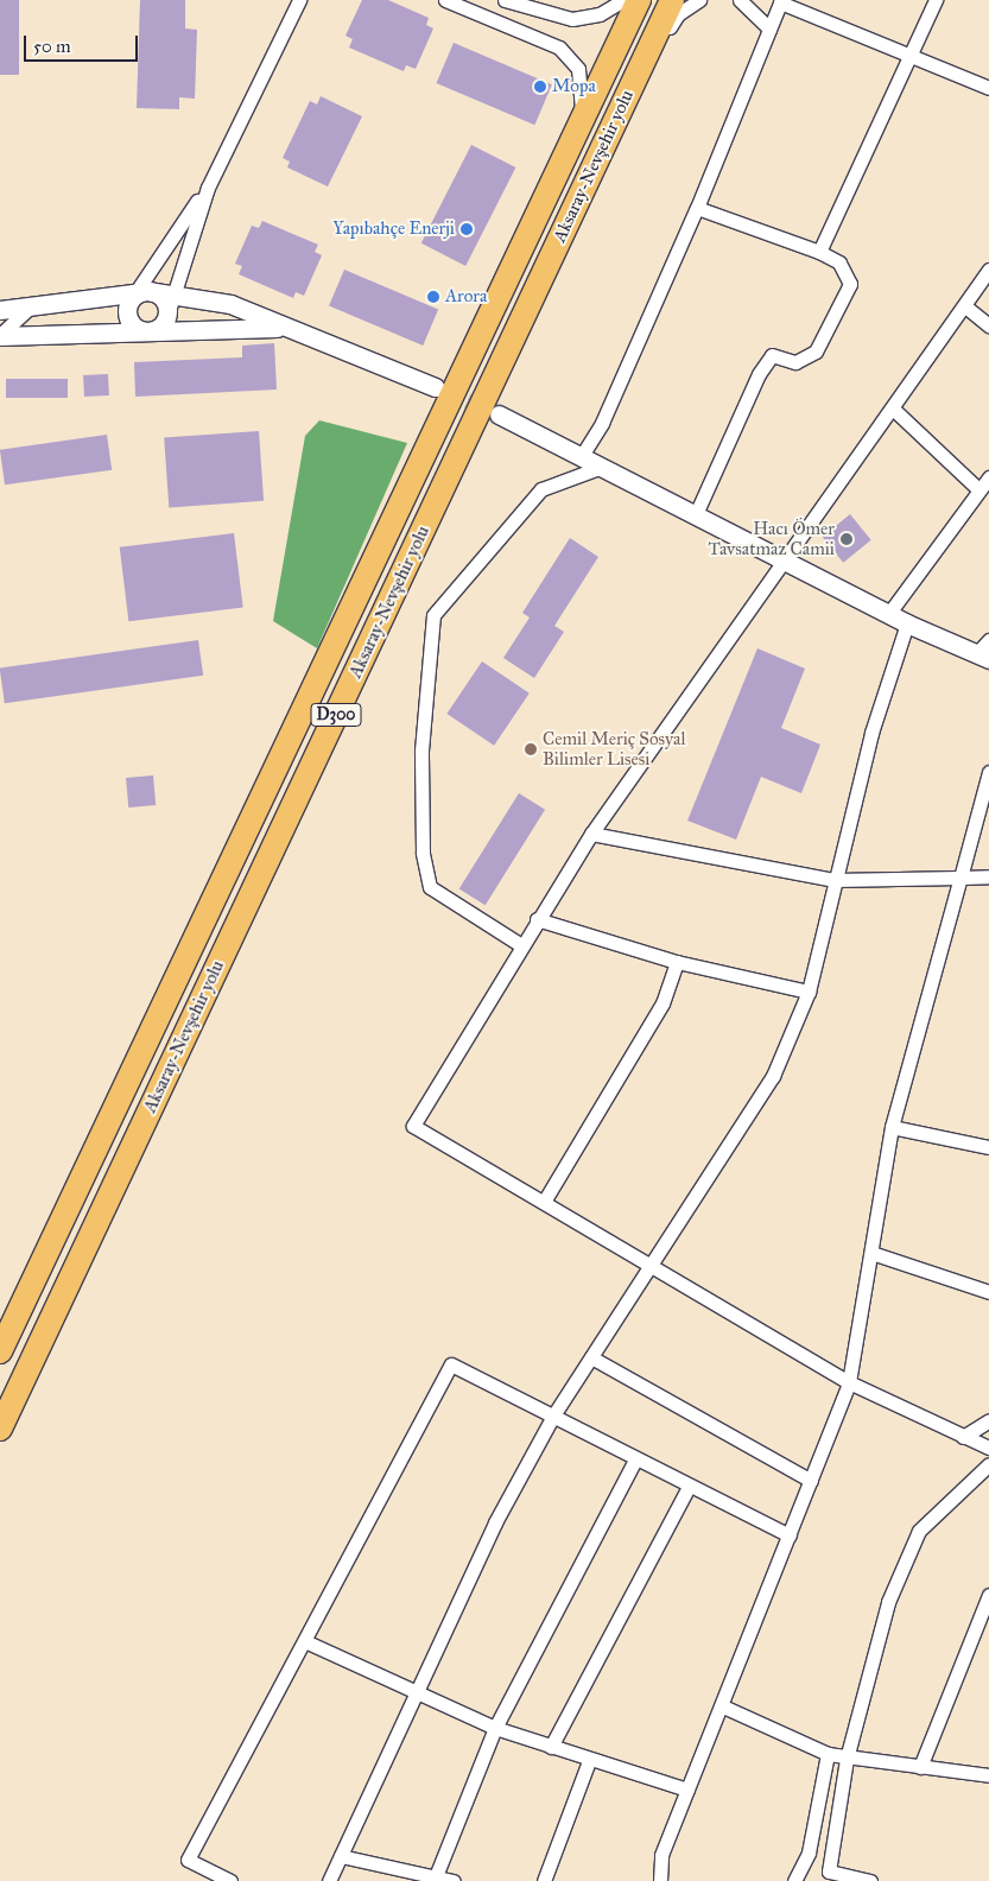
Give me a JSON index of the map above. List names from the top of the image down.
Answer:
{
  "streets": {
    "highway": ["Aksaray-Nevşehir yolu", "D300"]
  },
  "places": [
    "Mopa",
    "Yapıbahçe Enerji",
    "Arora",
    "Hacı Ömer Tavsatmaz Camii",
    "Cemil Meriç Sosyal Bilimler Lisesi"
  ],
  "scale_bar": "50 m"
}
